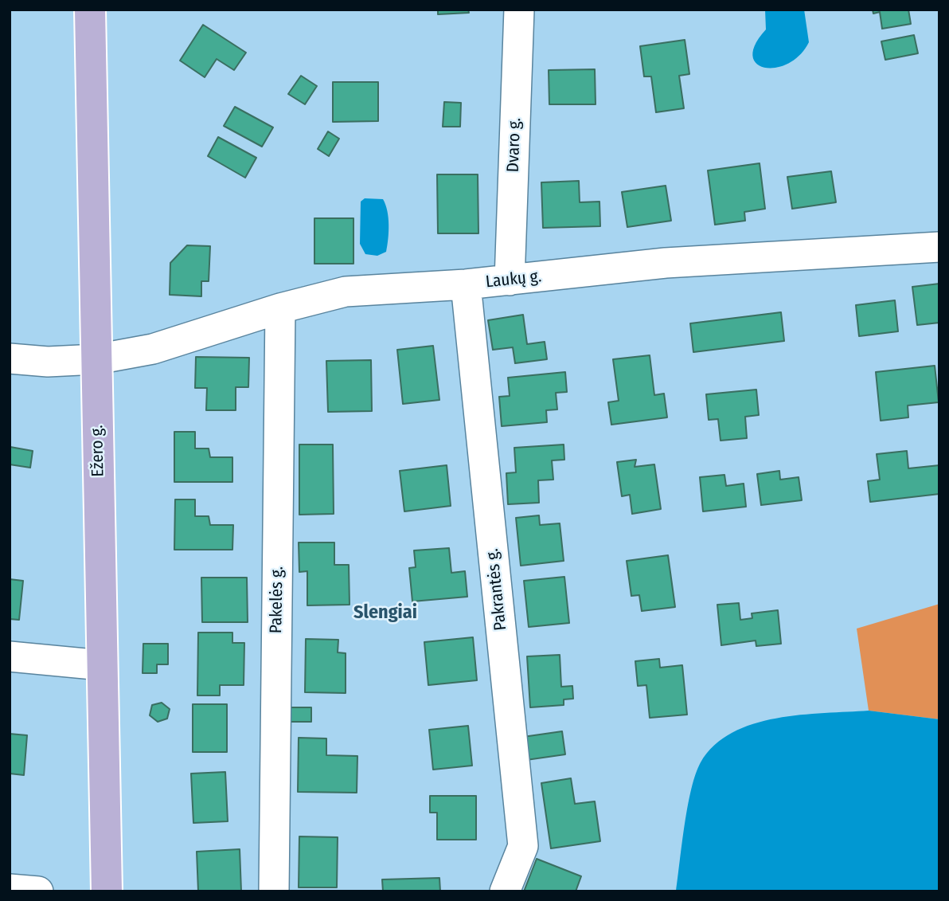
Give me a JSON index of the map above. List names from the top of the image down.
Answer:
{
  "streets": {
    "main road": ["Ežero g."],
    "street": [
      "Dvaro g.",
      "Laukų g.",
      "Pakrantės g.",
      "Pakelės g."
    ]
  },
  "crossings": [
    ["Dvaro g.", "Laukų g."],
    ["Laukų g.", "Ežero g."],
    ["Laukų g.", "Pakrantės g."],
    ["Laukų g.", "Pakelės g."]
  ],
  "districts": ["Slengiai"]
}
